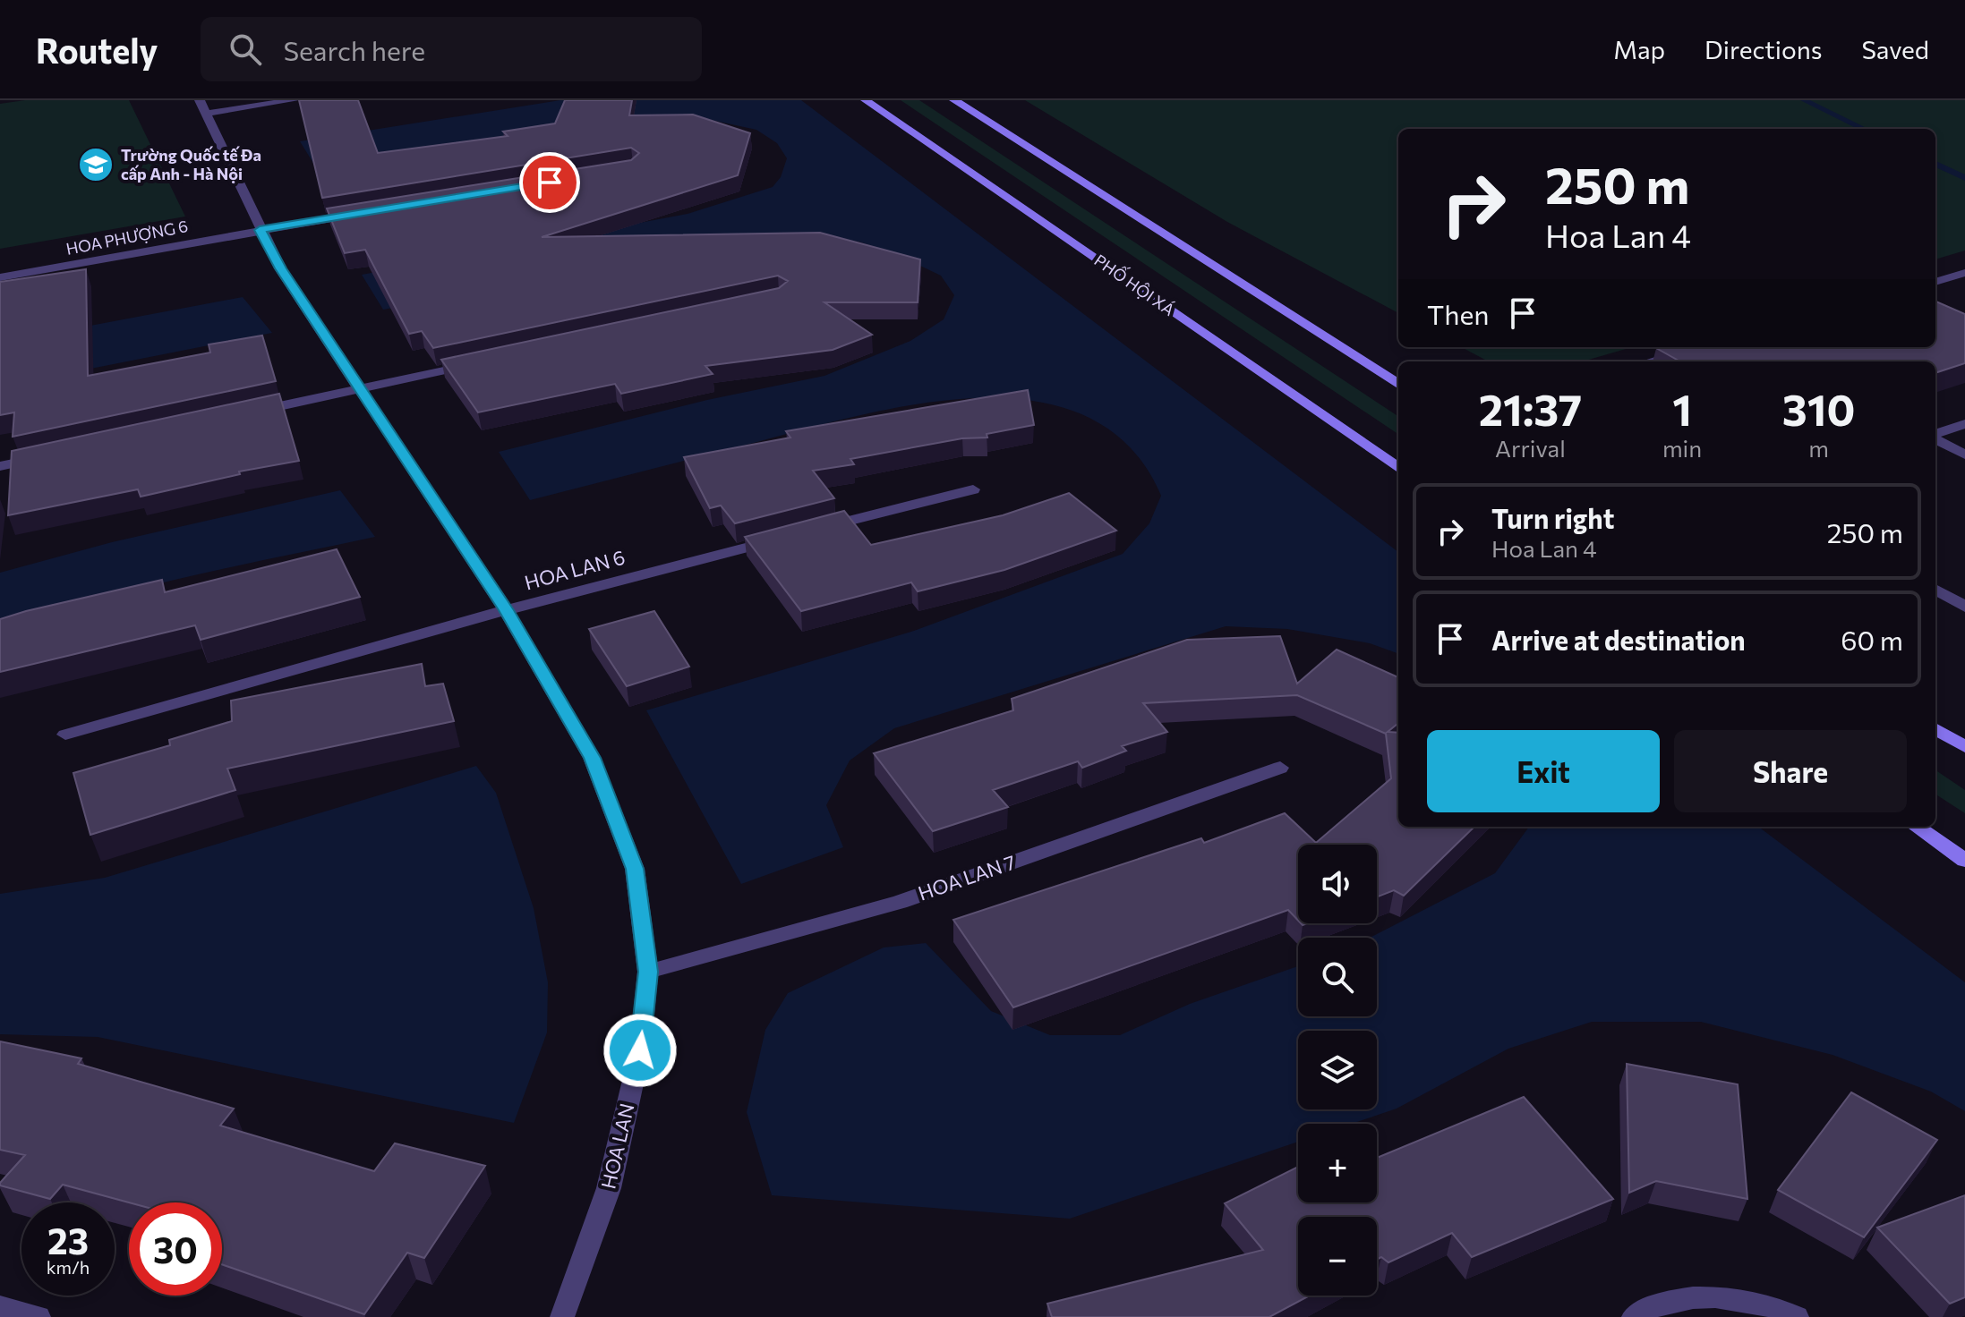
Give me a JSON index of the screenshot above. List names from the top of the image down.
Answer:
{
  "streets": {
    "main road": ["PHỐ HỘI XÁ"],
    "street": [
      "HOA PHƯỢNG 6",
      "HOA LAN 6",
      "HOA LAN 7",
      "HOA LAN"
    ]
  },
  "crossings": [
    ["HOA PHƯỢNG 6", "HOA LAN"],
    ["HOA LAN 6", "HOA LAN"],
    ["HOA LAN 7", "HOA LAN"]
  ],
  "places": {
    "school or university": ["Trường Quốc tế Đa cấp Anh - Hà Nội"]
  },
  "page": {
    "header": "Routely",
    "search": "Search here",
    "nav": ["Map", "Directions", "Saved"],
    "turn": ["250 m", "Hoa Lan 4"],
    "then": "Then",
    "eta": [
      "21:37",
      "Arrival",
      "1",
      "min",
      "310",
      "m"
    ],
    "list": [
      {
        "name": "Turn right",
        "note": "Hoa Lan 4",
        "value": "250 m"
      },
      {
        "name": "Arrive at destination",
        "value": "60 m"
      }
    ],
    "buttons": ["Exit", "Share"],
    "map_buttons": ["+", "−"],
    "speed": "23 km/h",
    "limit": "30"
  }
}
